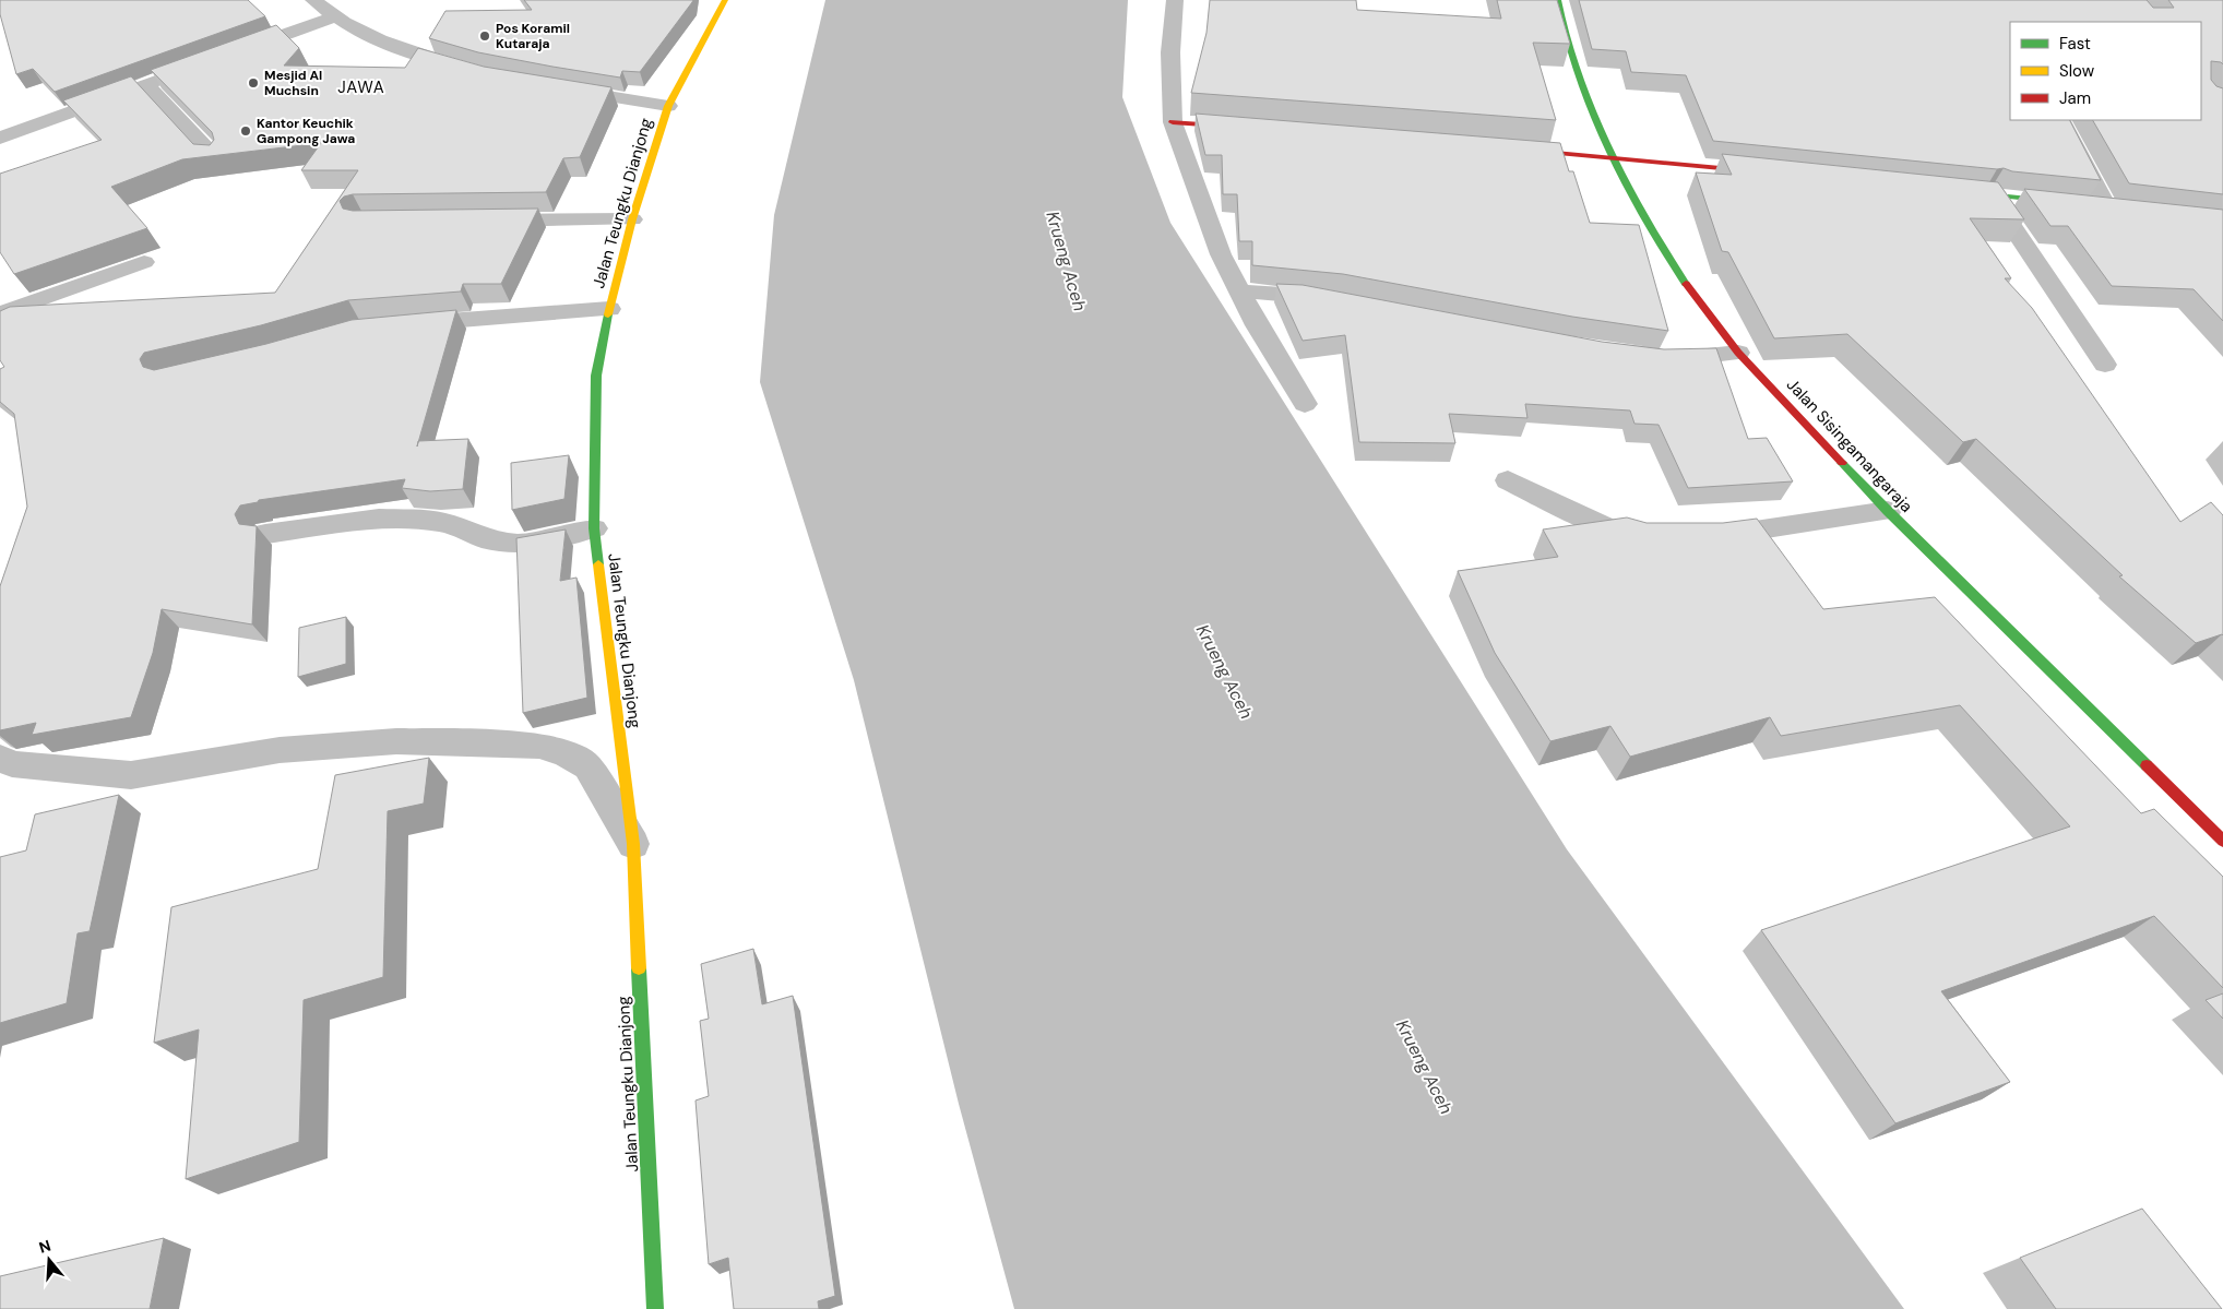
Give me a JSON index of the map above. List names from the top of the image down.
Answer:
{
  "streets": {
    "street": ["Jalan Teungku Dianjong", "Jalan Sisingamangaraja"]
  },
  "districts": ["JAWA"],
  "water": ["Krueng Aceh"],
  "places": ["Pos Koramil Kutaraja", "Mesjid Al Muchsin", "Kantor Keuchik Gampong Jawa"],
  "legend": ["Fast", "Slow", "Jam"],
  "north": "top"
}
